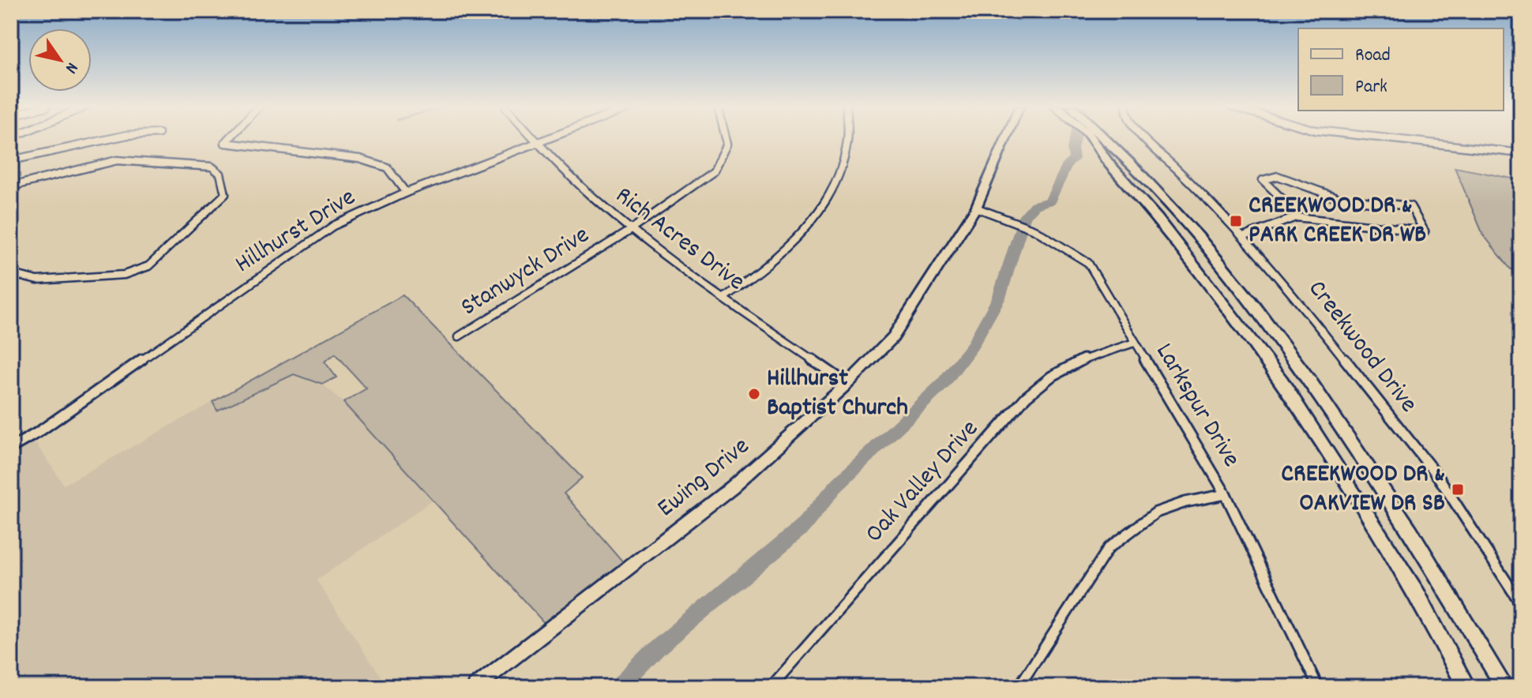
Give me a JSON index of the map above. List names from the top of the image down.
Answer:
{
  "streets": {
    "main road": ["Ewing Drive"],
    "street": [
      "Hillhurst Drive",
      "Rich Acres Drive",
      "Stanwyck Drive",
      "Creekwood Drive",
      "Larkspur Drive",
      "Oak Valley Drive"
    ]
  },
  "crossings": [
    ["Hillhurst Drive", "Rich Acres Drive"],
    ["Rich Acres Drive", "Stanwyck Drive"],
    ["Rich Acres Drive", "Ewing Drive"],
    ["Larkspur Drive", "Ewing Drive"],
    ["Larkspur Drive", "Oak Valley Drive"]
  ],
  "places": {
    "transit": ["CREEKWOOD DR & PARK CREEK DR WB", "CREEKWOOD DR & OAKVIEW DR SB"],
    "other": ["Hillhurst Baptist Church"]
  },
  "legend": ["Road", "Park"],
  "north": "bottom right"
}
